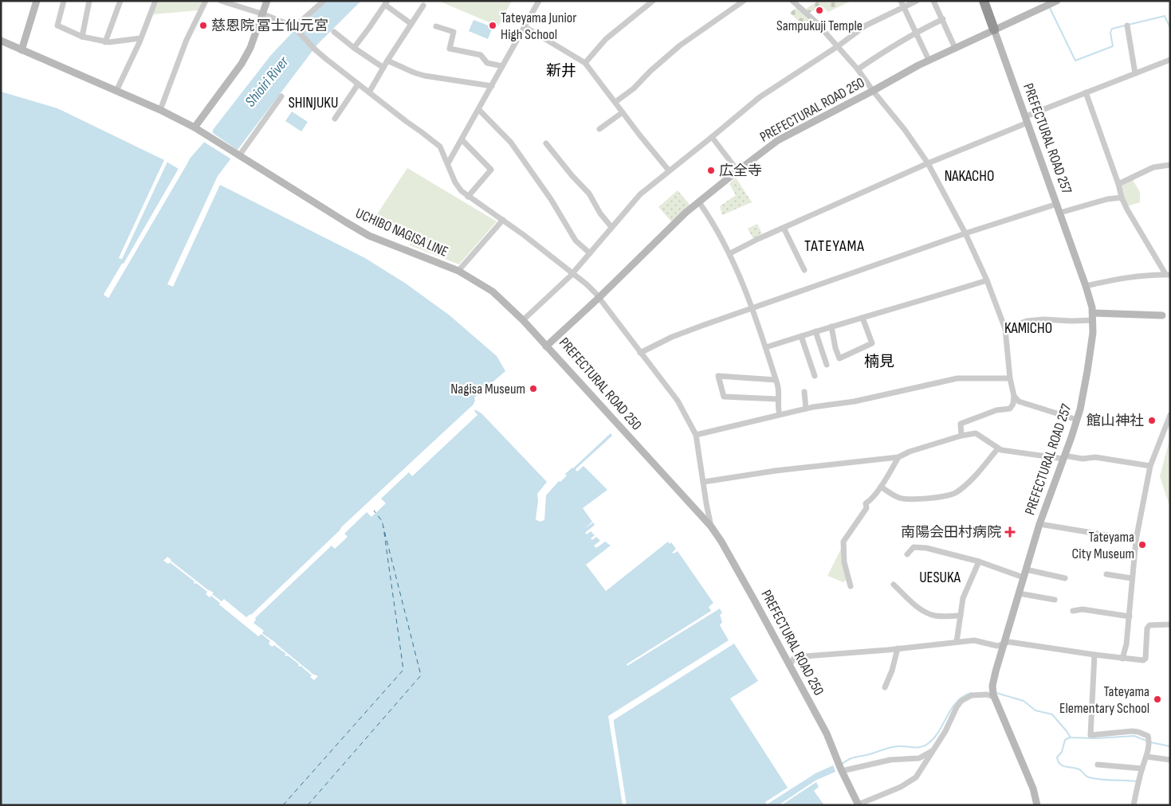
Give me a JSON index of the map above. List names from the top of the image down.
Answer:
{
  "streets": {
    "main road": ["PREFECTURAL ROAD 250", "PREFECTURAL ROAD 257", "UCHIBO NAGISA LINE"]
  },
  "crossings": [
    ["PREFECTURAL ROAD 250", "PREFECTURAL ROAD 257"],
    ["PREFECTURAL ROAD 250", "UCHIBO NAGISA LINE"]
  ],
  "districts": [
    "新井",
    "SHINJUKU",
    "NAKACHO",
    "TATEYAMA",
    "KAMICHO",
    "楠見",
    "UESUKA"
  ],
  "water": ["Shioiri River"],
  "places": {
    "other": [
      "Sampukuji Temple",
      "慈恩院 冨士仙元宮",
      "Tateyama Junior High School",
      "広全寺",
      "Nagisa Museum",
      "館山神社",
      "Tateyama City Museum",
      "Tateyama Elementary School"
    ],
    "health": ["南陽会田村病院"]
  }
}
